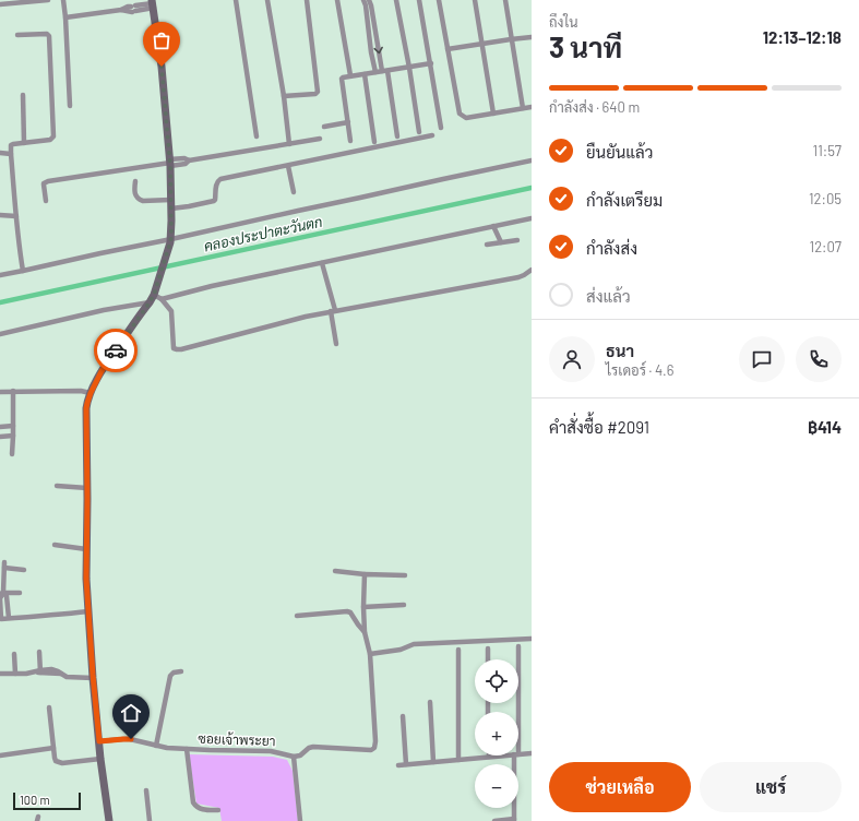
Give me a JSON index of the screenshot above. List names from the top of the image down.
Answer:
{
  "streets": {
    "street": ["ซอยเจ้าพระยา"]
  },
  "water": ["คลองประปาตะวันตก"],
  "scale_bar": "100 m",
  "page": {
    "heading": ["3 นาที", "ถึงใน", "12:13–12:18"],
    "panel": [
      "ธนา",
      "ไรเดอร์ · 4.6",
      "คำสั่งซื้อ #2091",
      "฿414"
    ],
    "bar": "กำลังส่ง · 640 m",
    "list": [
      ["ยืนยันแล้ว", "11:57"],
      ["กำลังเตรียม", "12:05"],
      ["กำลังส่ง", "12:07"],
      "ส่งแล้ว"
    ],
    "map_buttons": ["+", "−"],
    "buttons": ["ช่วยเหลือ", "แชร์"],
    "scale": "100 m"
  }
}
